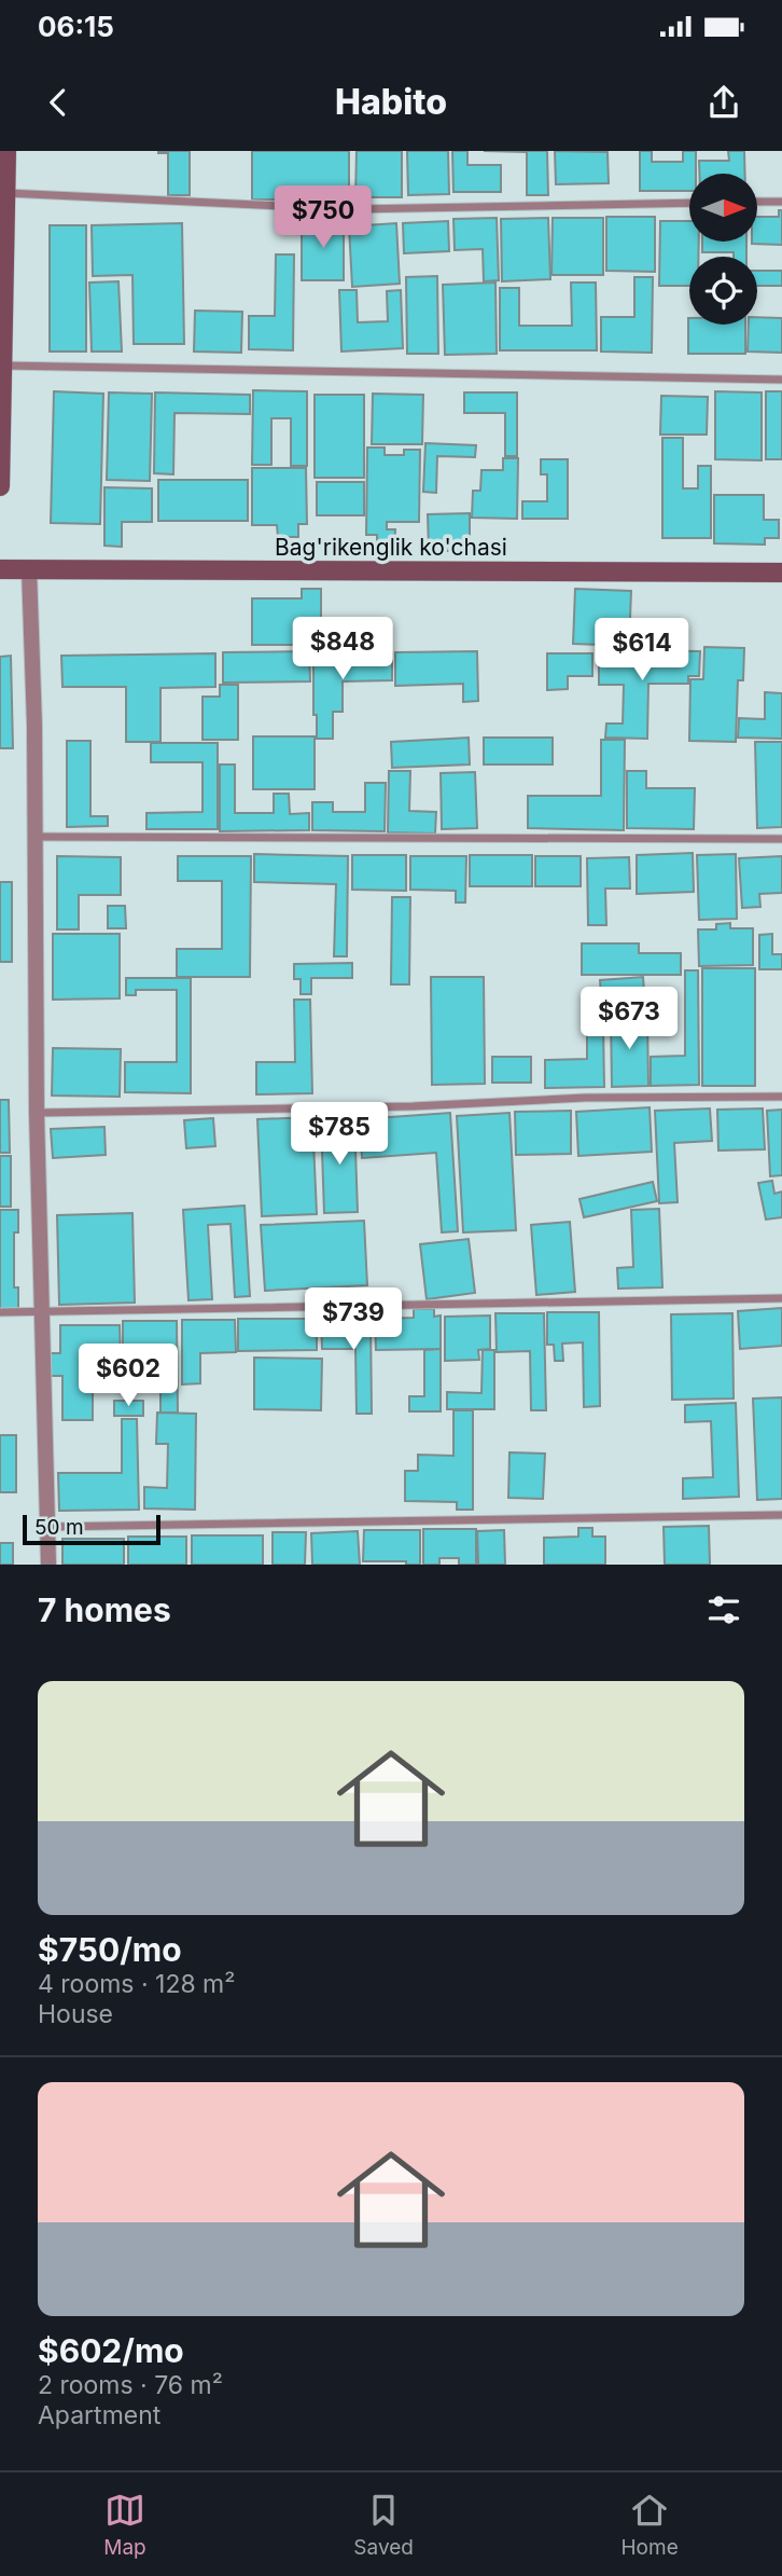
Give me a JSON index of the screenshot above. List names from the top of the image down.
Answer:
{
  "streets": {
    "main road": ["Bag'rikenglik ko'chasi"]
  },
  "scale_bar": "50 m",
  "north": "right",
  "page": {
    "status": "06:15",
    "header": "Habito",
    "price": [
      "$750",
      "$848",
      "$614",
      "$673",
      "$785",
      "$739",
      "$602"
    ],
    "scale": "50 m",
    "heading": "7 homes",
    "list": [
      {
        "name": "$750/mo",
        "note": "4 rooms · 128 m² · House"
      },
      {
        "name": "$602/mo",
        "note": "2 rooms · 76 m² · Apartment"
      }
    ],
    "tabs": ["Map", "Saved", "Home"]
  }
}
